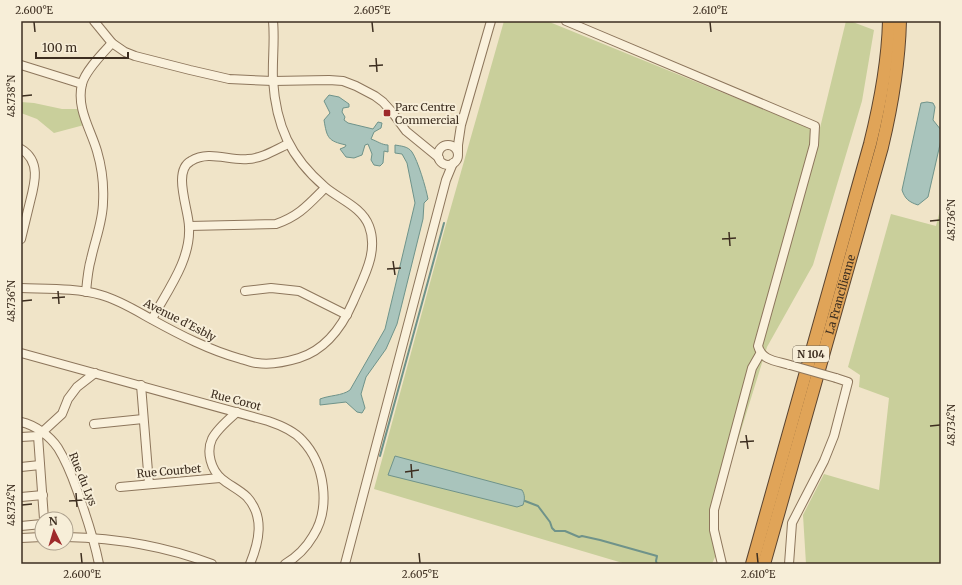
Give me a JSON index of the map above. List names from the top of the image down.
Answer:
{
  "streets": {
    "highway": ["La Francilienne", "N 104"],
    "street": [
      "Avenue d'Esbly",
      "Rue Corot",
      "Rue Courbet",
      "Rue du Lys"
    ]
  },
  "places": {
    "transit": ["Parc Centre Commercial"]
  },
  "scale_bar": "100 m",
  "north": "top",
  "coordinates": [
    "2.600°E",
    "2.605°E",
    "2.610°E",
    "48.738°N",
    "48.736°N",
    "48.734°N"
  ]
}
